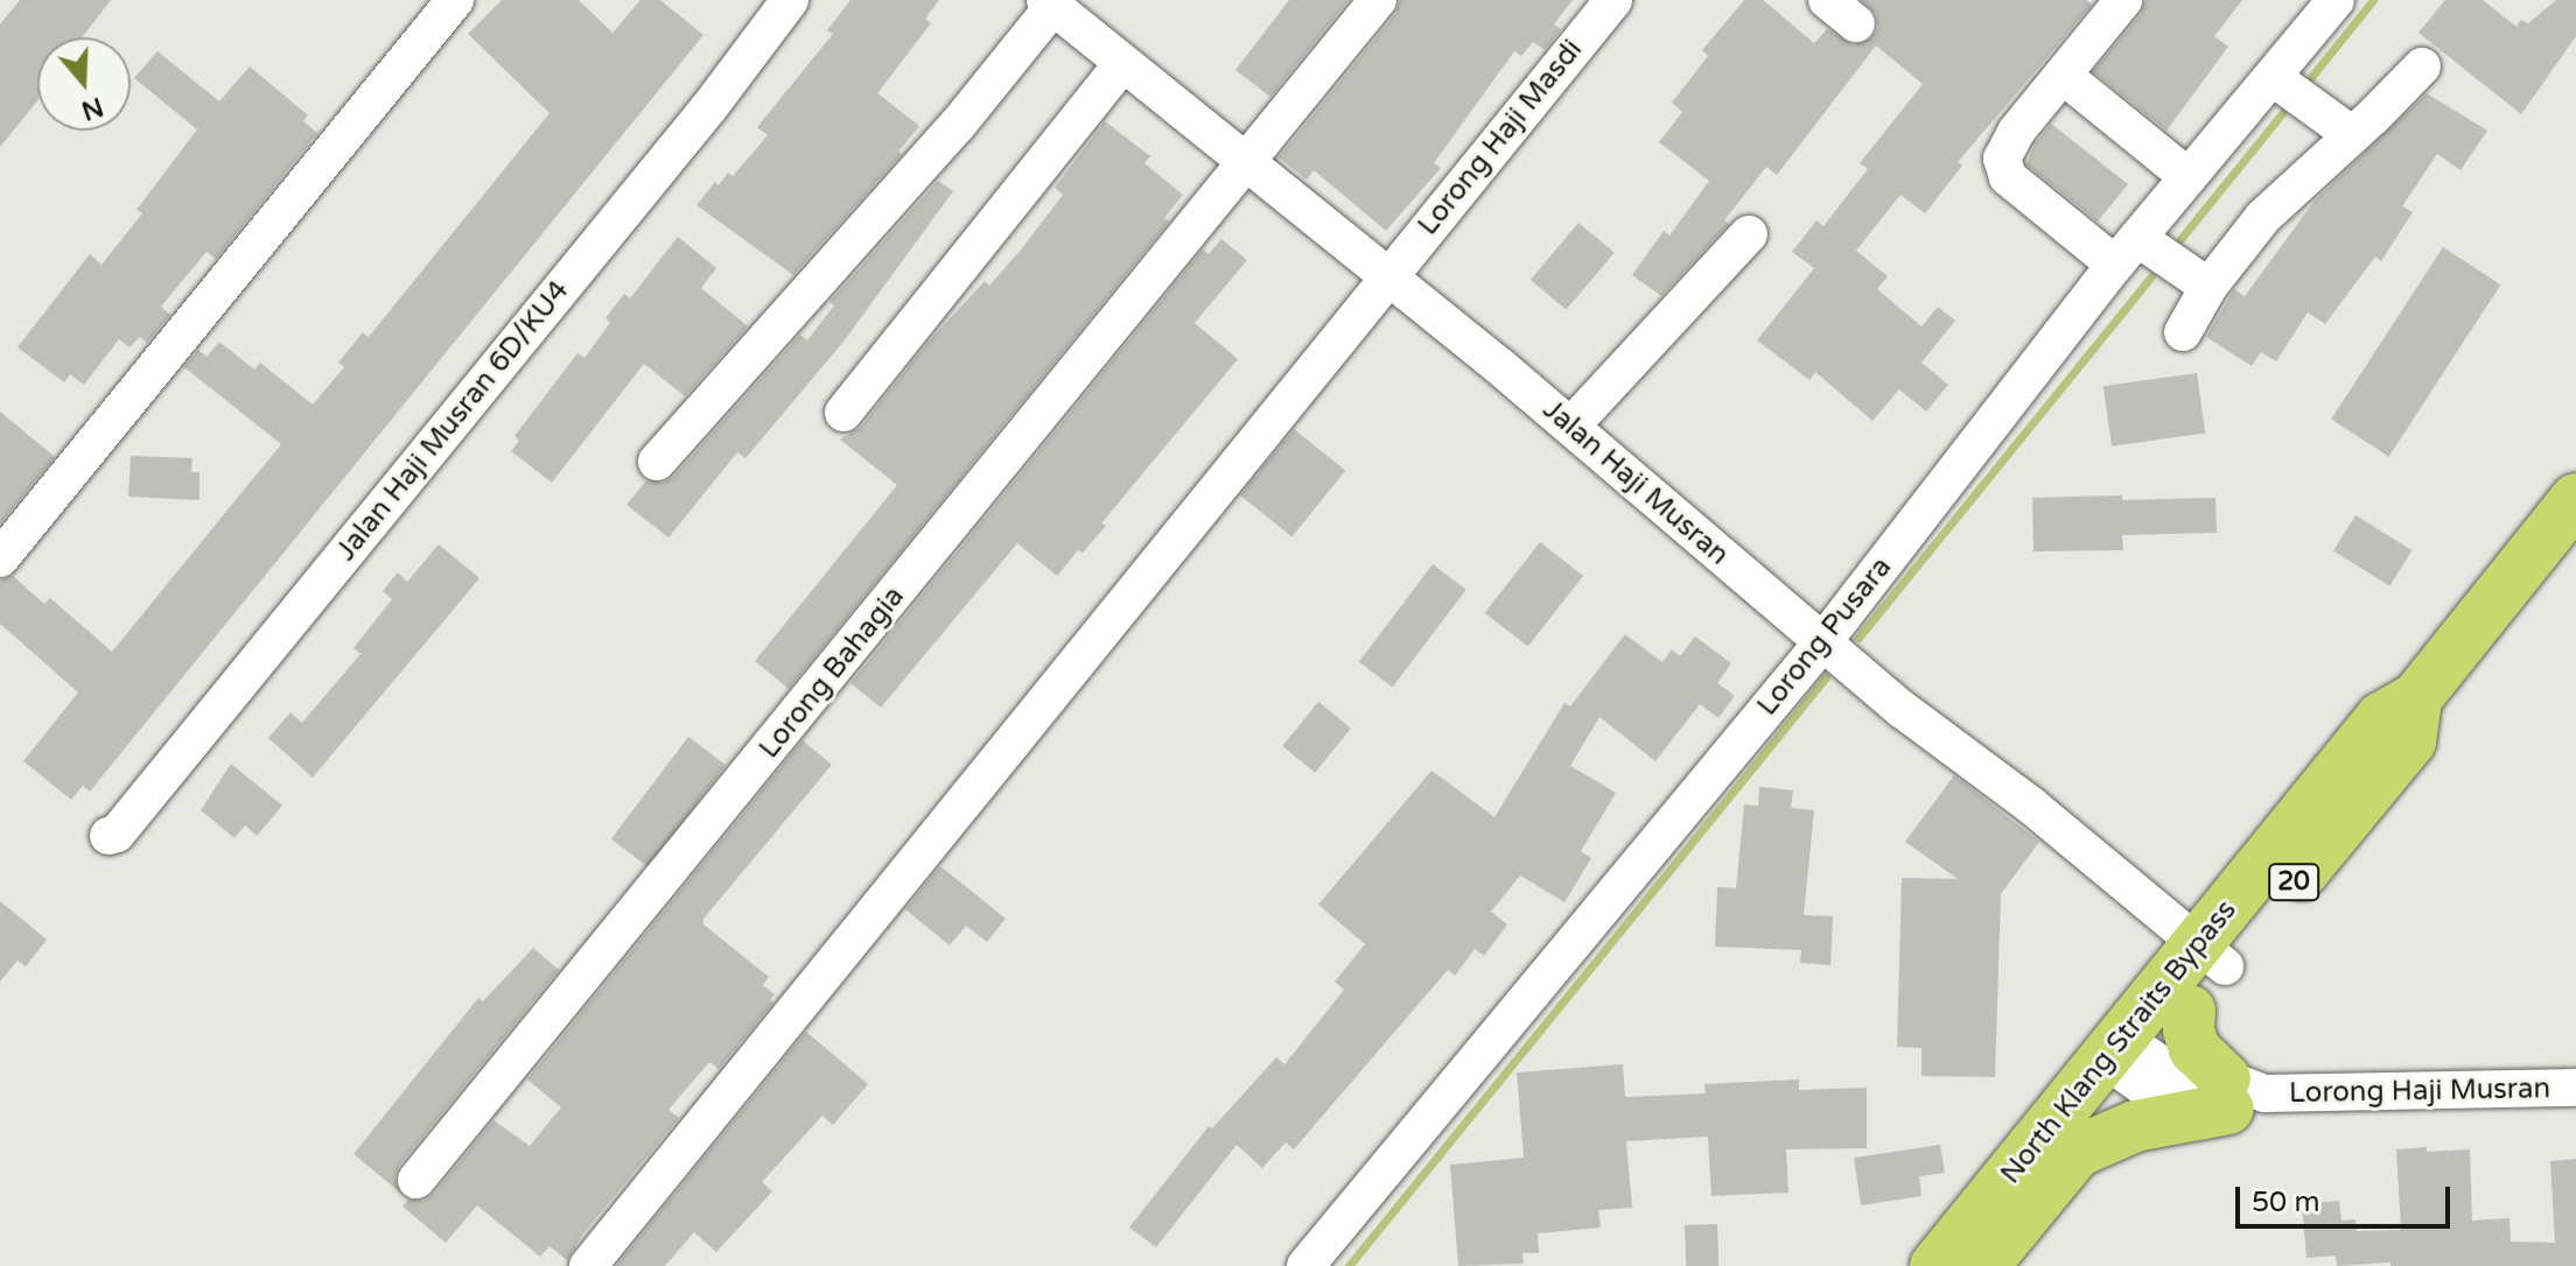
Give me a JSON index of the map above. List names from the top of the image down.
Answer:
{
  "streets": {
    "highway": ["20", "North Klang Straits Bypass"],
    "street": [
      "Lorong Haji Masdi",
      "Jalan Haji Musran 6D/KU4",
      "Jalan Haji Musran",
      "Lorong Pusara",
      "Lorong Bahagia",
      "Lorong Haji Musran"
    ]
  },
  "crossings": [
    ["Lorong Haji Masdi", "Jalan Haji Musran"],
    ["Jalan Haji Musran", "Lorong Pusara"],
    ["Jalan Haji Musran", "Lorong Bahagia"],
    ["Jalan Haji Musran", "North Klang Straits Bypass"],
    ["North Klang Straits Bypass", "Lorong Haji Musran"]
  ],
  "scale_bar": "50 m",
  "north": "bottom"
}
